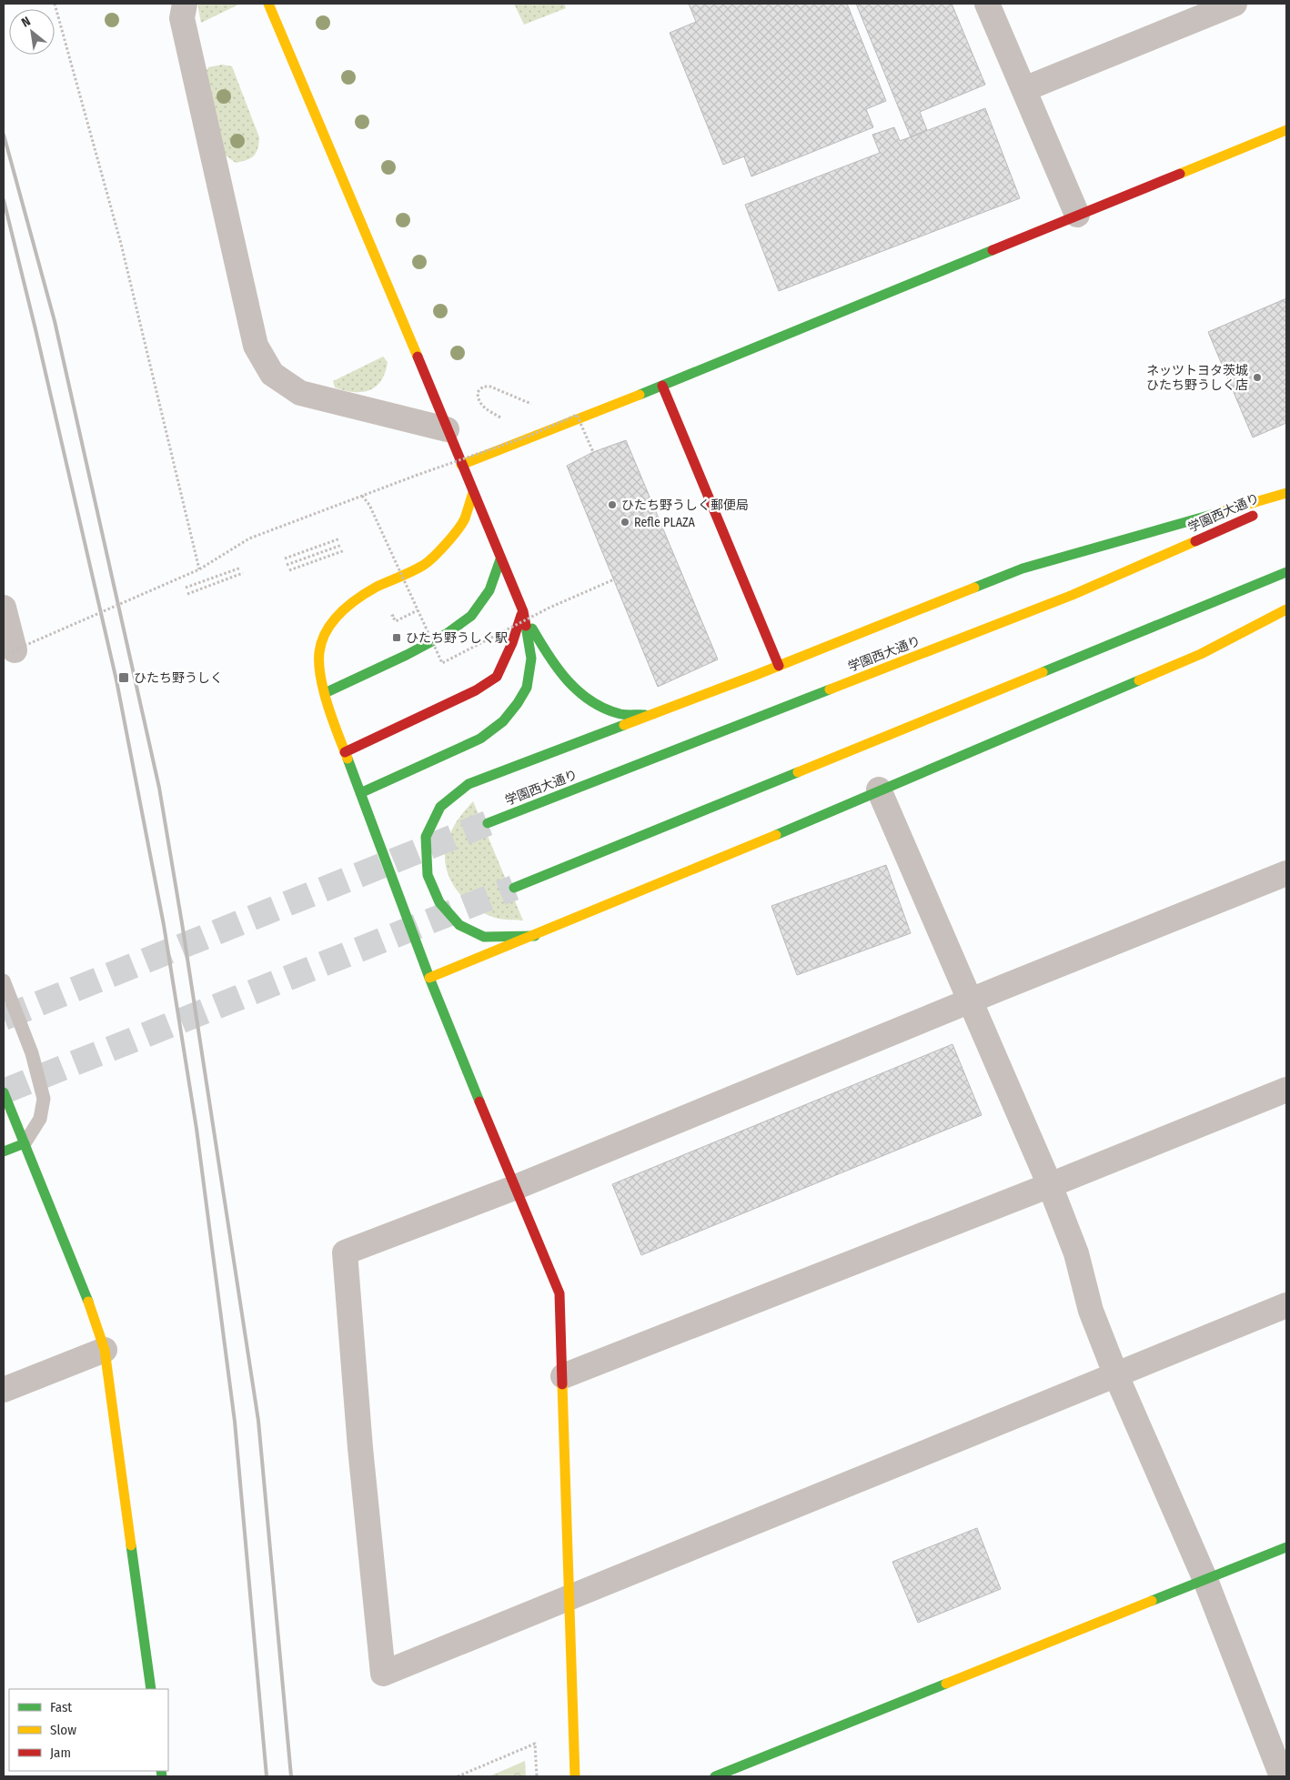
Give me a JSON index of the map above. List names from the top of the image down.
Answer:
{
  "streets": {
    "street": ["学園西大通り"]
  },
  "places": {
    "other": ["ネッツトヨタ茨城 ひたち野うしく店", "ひたち野うしく郵便局", "Refle PLAZA"],
    "transit": ["ひたち野うしく駅", "ひたち野うしく"]
  },
  "legend": ["Fast", "Slow", "Jam"],
  "north": "top left"
}
